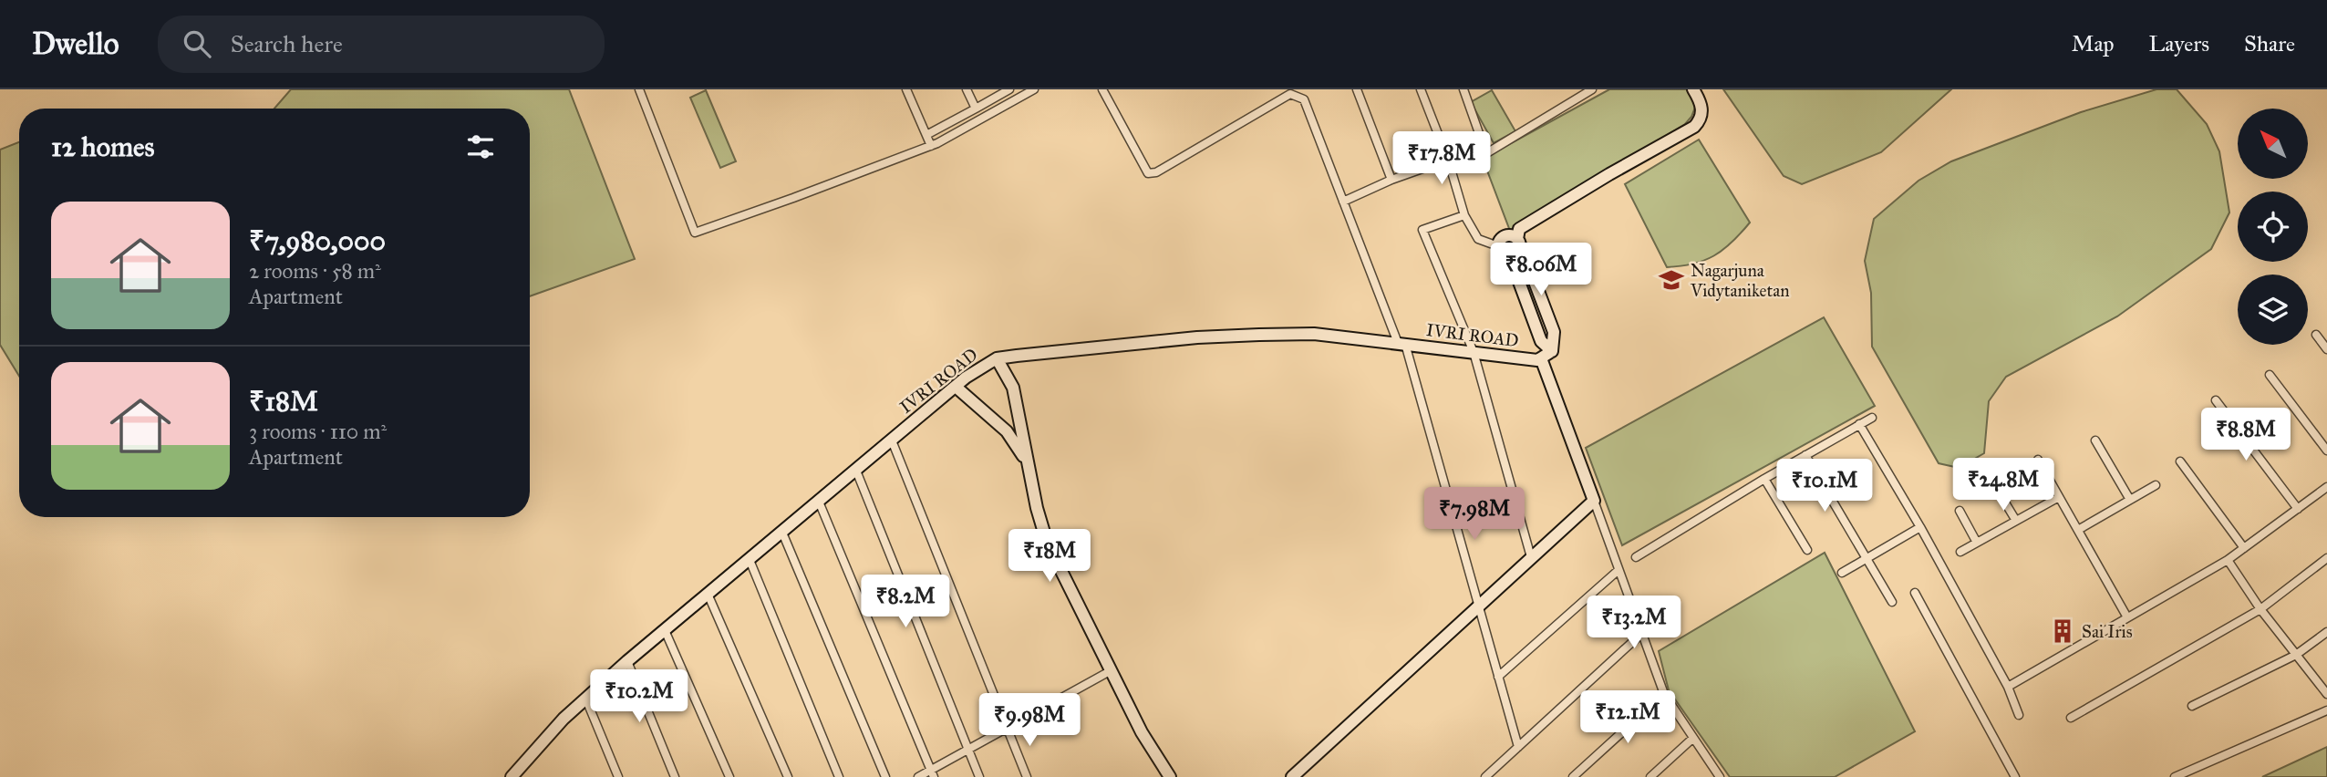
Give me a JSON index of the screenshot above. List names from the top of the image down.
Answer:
{
  "streets": {
    "street": ["IVRI ROAD"]
  },
  "places": {
    "school or university": ["Nagarjuna Vidytaniketan"],
    "building": ["Sai Iris"]
  },
  "north": "top left",
  "page": {
    "header": "Dwello",
    "search": "Search here",
    "nav": ["Map", "Layers", "Share"],
    "heading": "12 homes",
    "price": [
      "₹17.8M",
      "₹8.06M",
      "₹8.8M",
      "₹24.8M",
      "₹10.1M",
      "₹7.98M",
      "₹18M",
      "₹8.2M",
      "₹13.2M",
      "₹10.2M",
      "₹12.1M",
      "₹9.98M"
    ],
    "list": [
      {
        "name": "₹7,980,000",
        "note": "2 rooms · 58 m² · Apartment"
      },
      {
        "name": "₹18M",
        "note": "3 rooms · 110 m² · Apartment"
      }
    ]
  }
}
